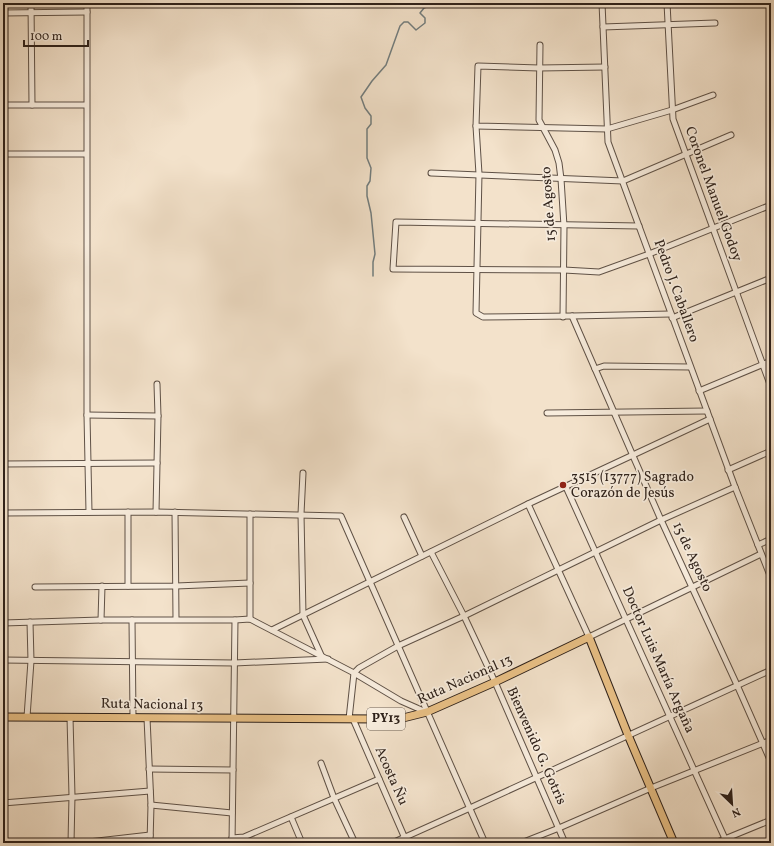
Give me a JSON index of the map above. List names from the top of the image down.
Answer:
{
  "streets": {
    "highway": ["Ruta Nacional 13", "PY13"],
    "street": [
      "Coronel Manuel Godoy",
      "15 de Agosto",
      "Pedro J. Caballero",
      "Doctor Luis María Argaña",
      "Bienvenido G. Gotris",
      "Acosta Ñu"
    ]
  },
  "crossings": [
    ["Ruta Nacional 13", "Bienvenido G. Gotris"],
    ["Ruta Nacional 13", "Acosta Ñu"]
  ],
  "places": ["3515 (13777) Sagrado Corazón de Jesús"],
  "scale_bar": "100 m",
  "north": "bottom right"
}
